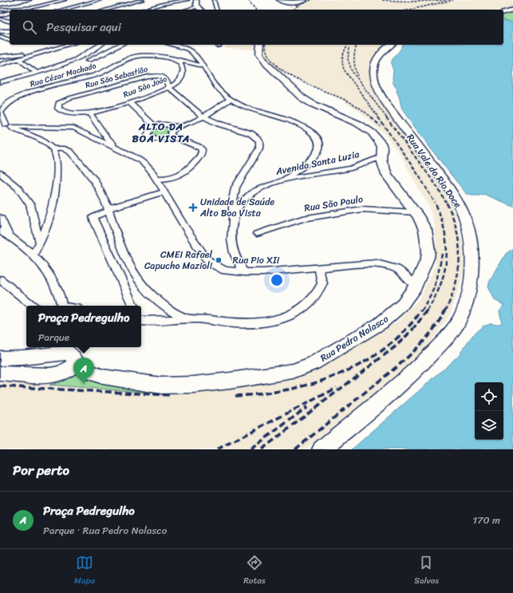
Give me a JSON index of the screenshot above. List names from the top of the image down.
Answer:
{
  "streets": {
    "street": [
      "Rua Cézar Machado",
      "Rua São Sebastião",
      "Rua São João",
      "Avenida Santa Luzia",
      "Rua Vale do Rio Doce",
      "Rua São Paulo",
      "Rua Pio XII",
      "Rua Pedro Nolasco"
    ]
  },
  "crossings": [
    ["Rua Cézar Machado", "Rua São João"],
    ["Rua São Sebastião", "Rua São João"],
    ["Rua São Sebastião", "Avenida Santa Luzia"],
    ["Rua São Sebastião", "Rua Pio XII"],
    ["Rua São João", "Rua Pio XII"],
    ["Avenida Santa Luzia", "Rua Pio XII"],
    ["Avenida Santa Luzia", "Rua Pedro Nolasco"],
    ["Rua São Paulo", "Rua Pedro Nolasco"],
    ["Rua Pio XII", "Rua Pedro Nolasco"]
  ],
  "districts": ["ALTO DA BOA VISTA"],
  "places": {
    "health": ["Unidade de Saúde Alto Boa Vista"],
    "other": ["CMEI Rafael Capucho Mazioli"]
  },
  "page": {
    "search": "Pesquisar aqui",
    "popup": ["Praça Pedregulho", "Parque"],
    "pins": "A",
    "heading": "Por perto",
    "list": [
      {
        "mark": "A",
        "name": "Praça Pedregulho",
        "note": "Parque · Rua Pedro Nolasco",
        "value": "170 m"
      }
    ],
    "nav": ["Mapa", "Rotas", "Salvos"]
  }
}
